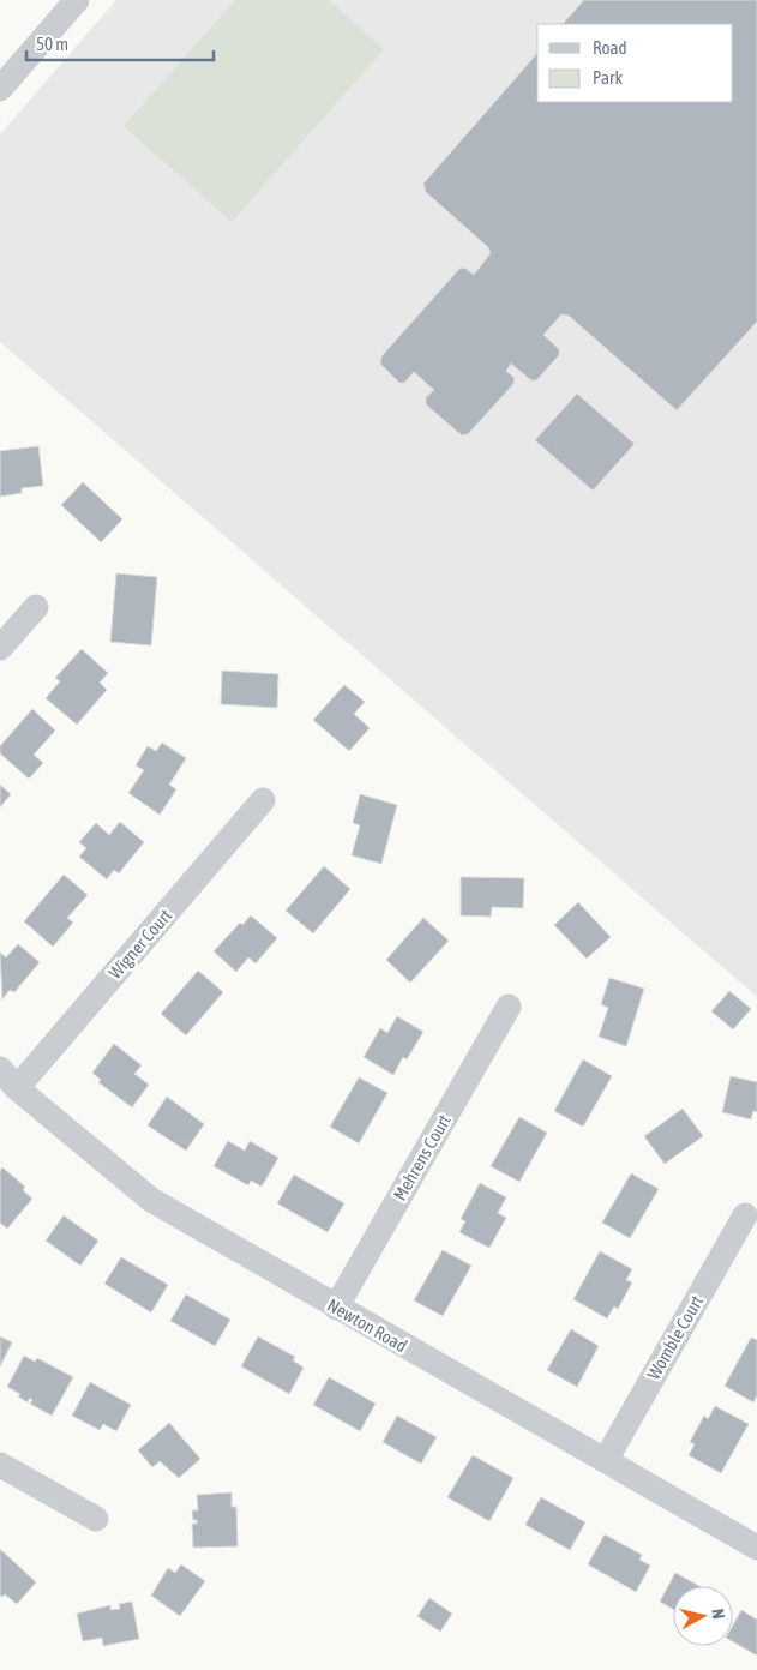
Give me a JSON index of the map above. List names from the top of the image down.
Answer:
{
  "streets": {
    "street": [
      "Wigner Court",
      "Mehrens Court",
      "Newton Road",
      "Womble Court"
    ]
  },
  "crossings": [
    ["Wigner Court", "Newton Road"],
    ["Mehrens Court", "Newton Road"],
    ["Newton Road", "Womble Court"]
  ],
  "legend": ["Road", "Park"],
  "scale_bar": "50 m",
  "north": "right"
}
